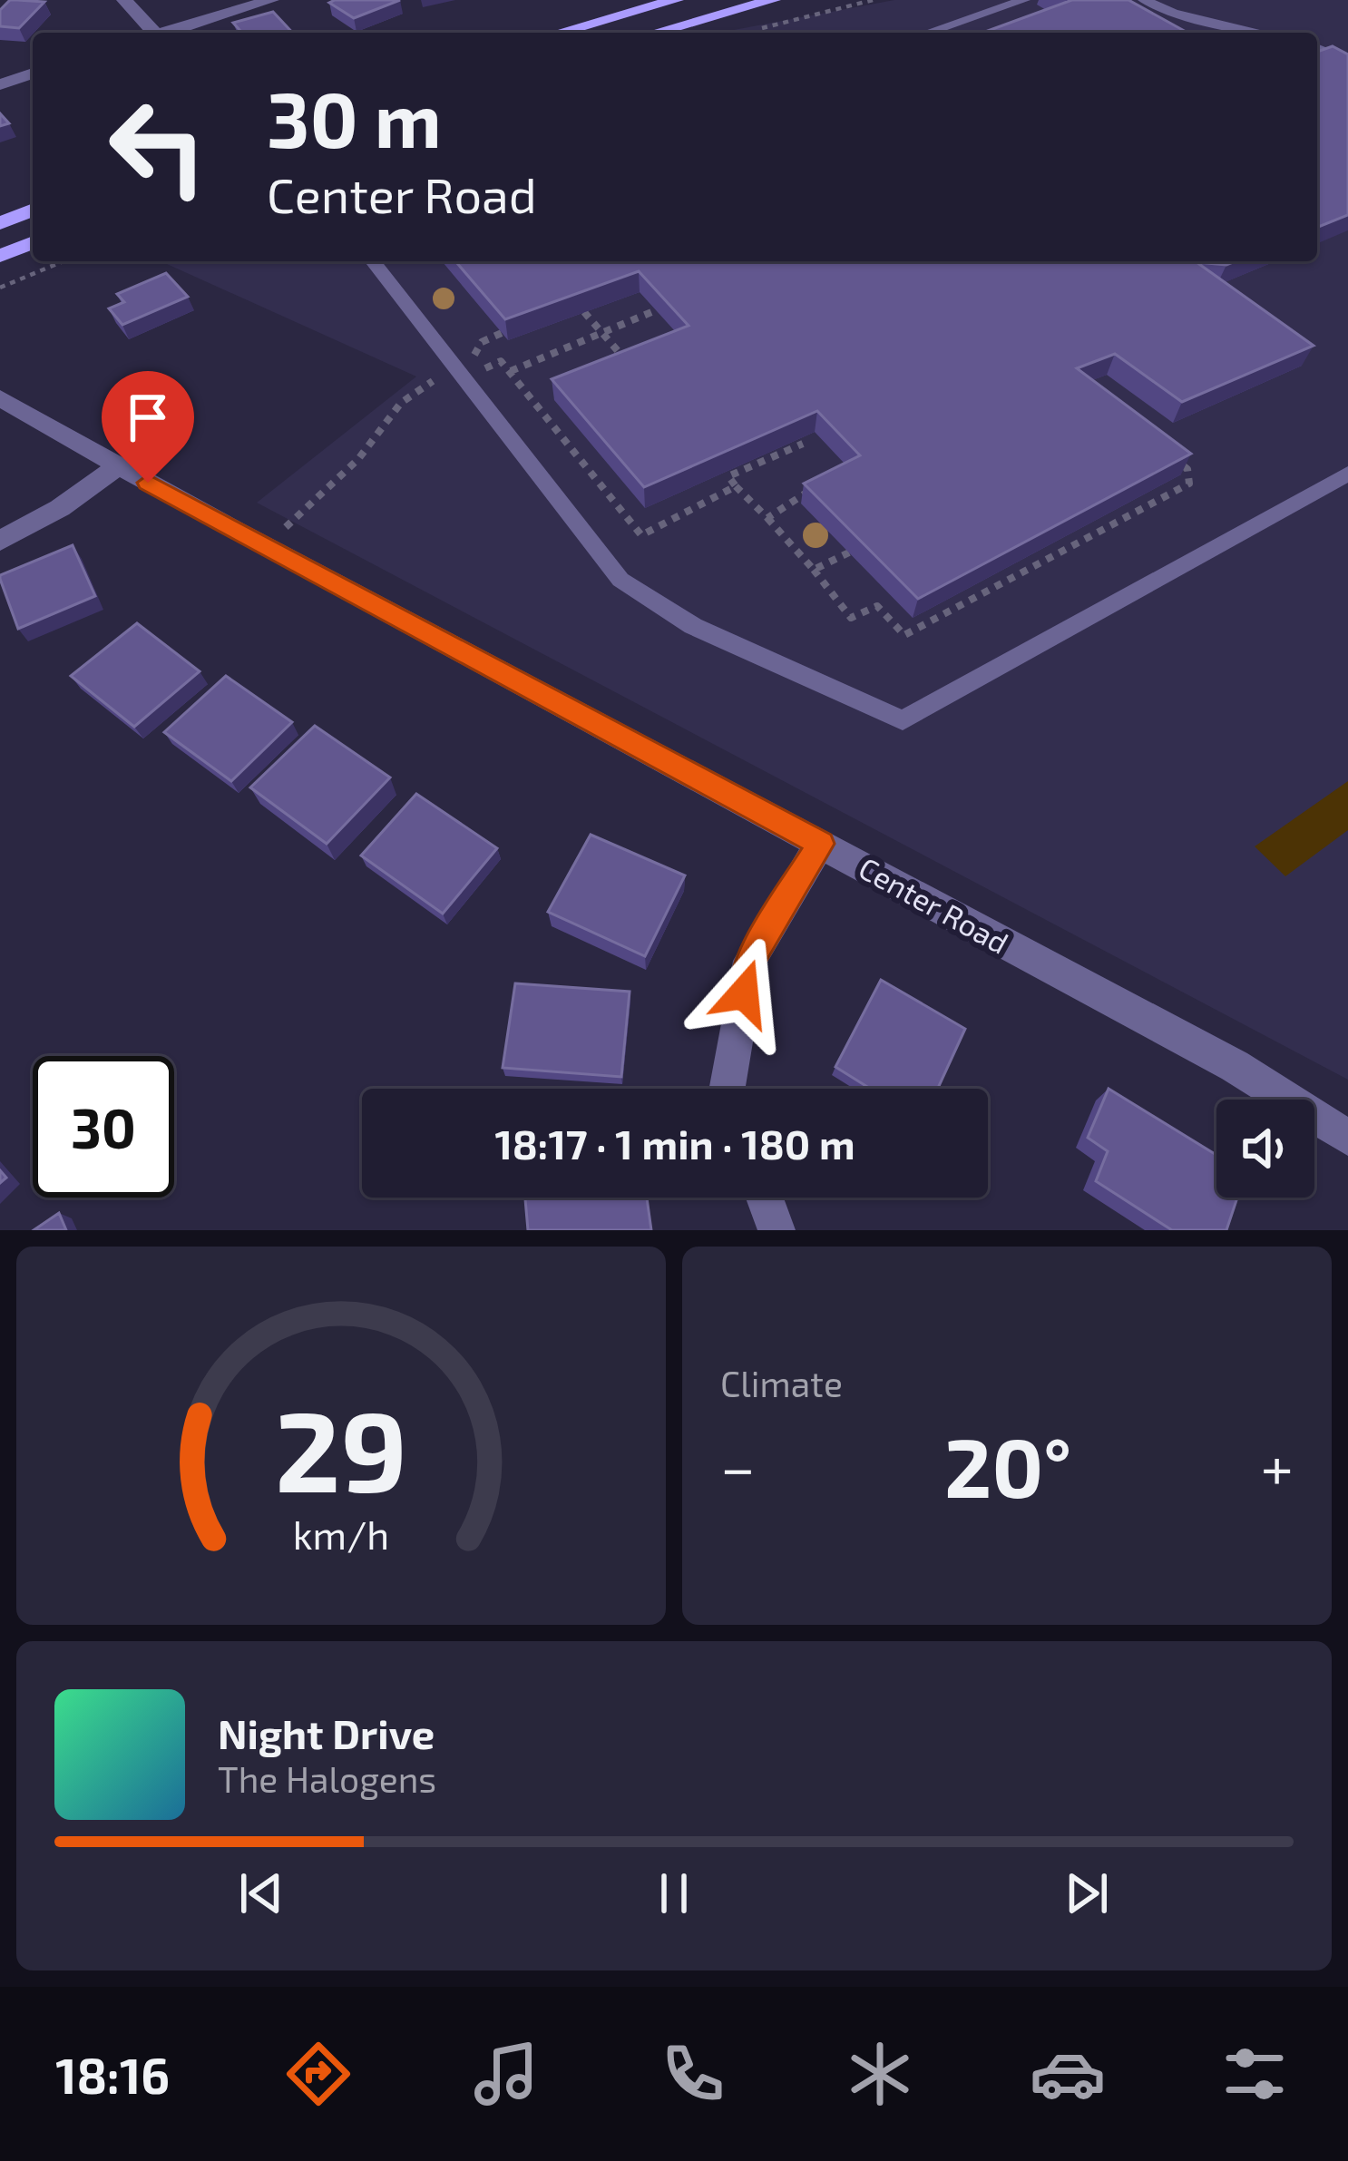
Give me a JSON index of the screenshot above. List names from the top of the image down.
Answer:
{
  "streets": {
    "street": ["Center Road"]
  },
  "page": {
    "turn": ["30 m", "Center Road"],
    "limit": "30",
    "trip": "18:17 · 1 min · 180 m",
    "tile": "Climate",
    "heat": ["−", "20°", "+"],
    "song": ["Night Drive", "The Halogens"],
    "tabs": "18:16",
    "gauge": ["29", "km/h"]
  }
}
